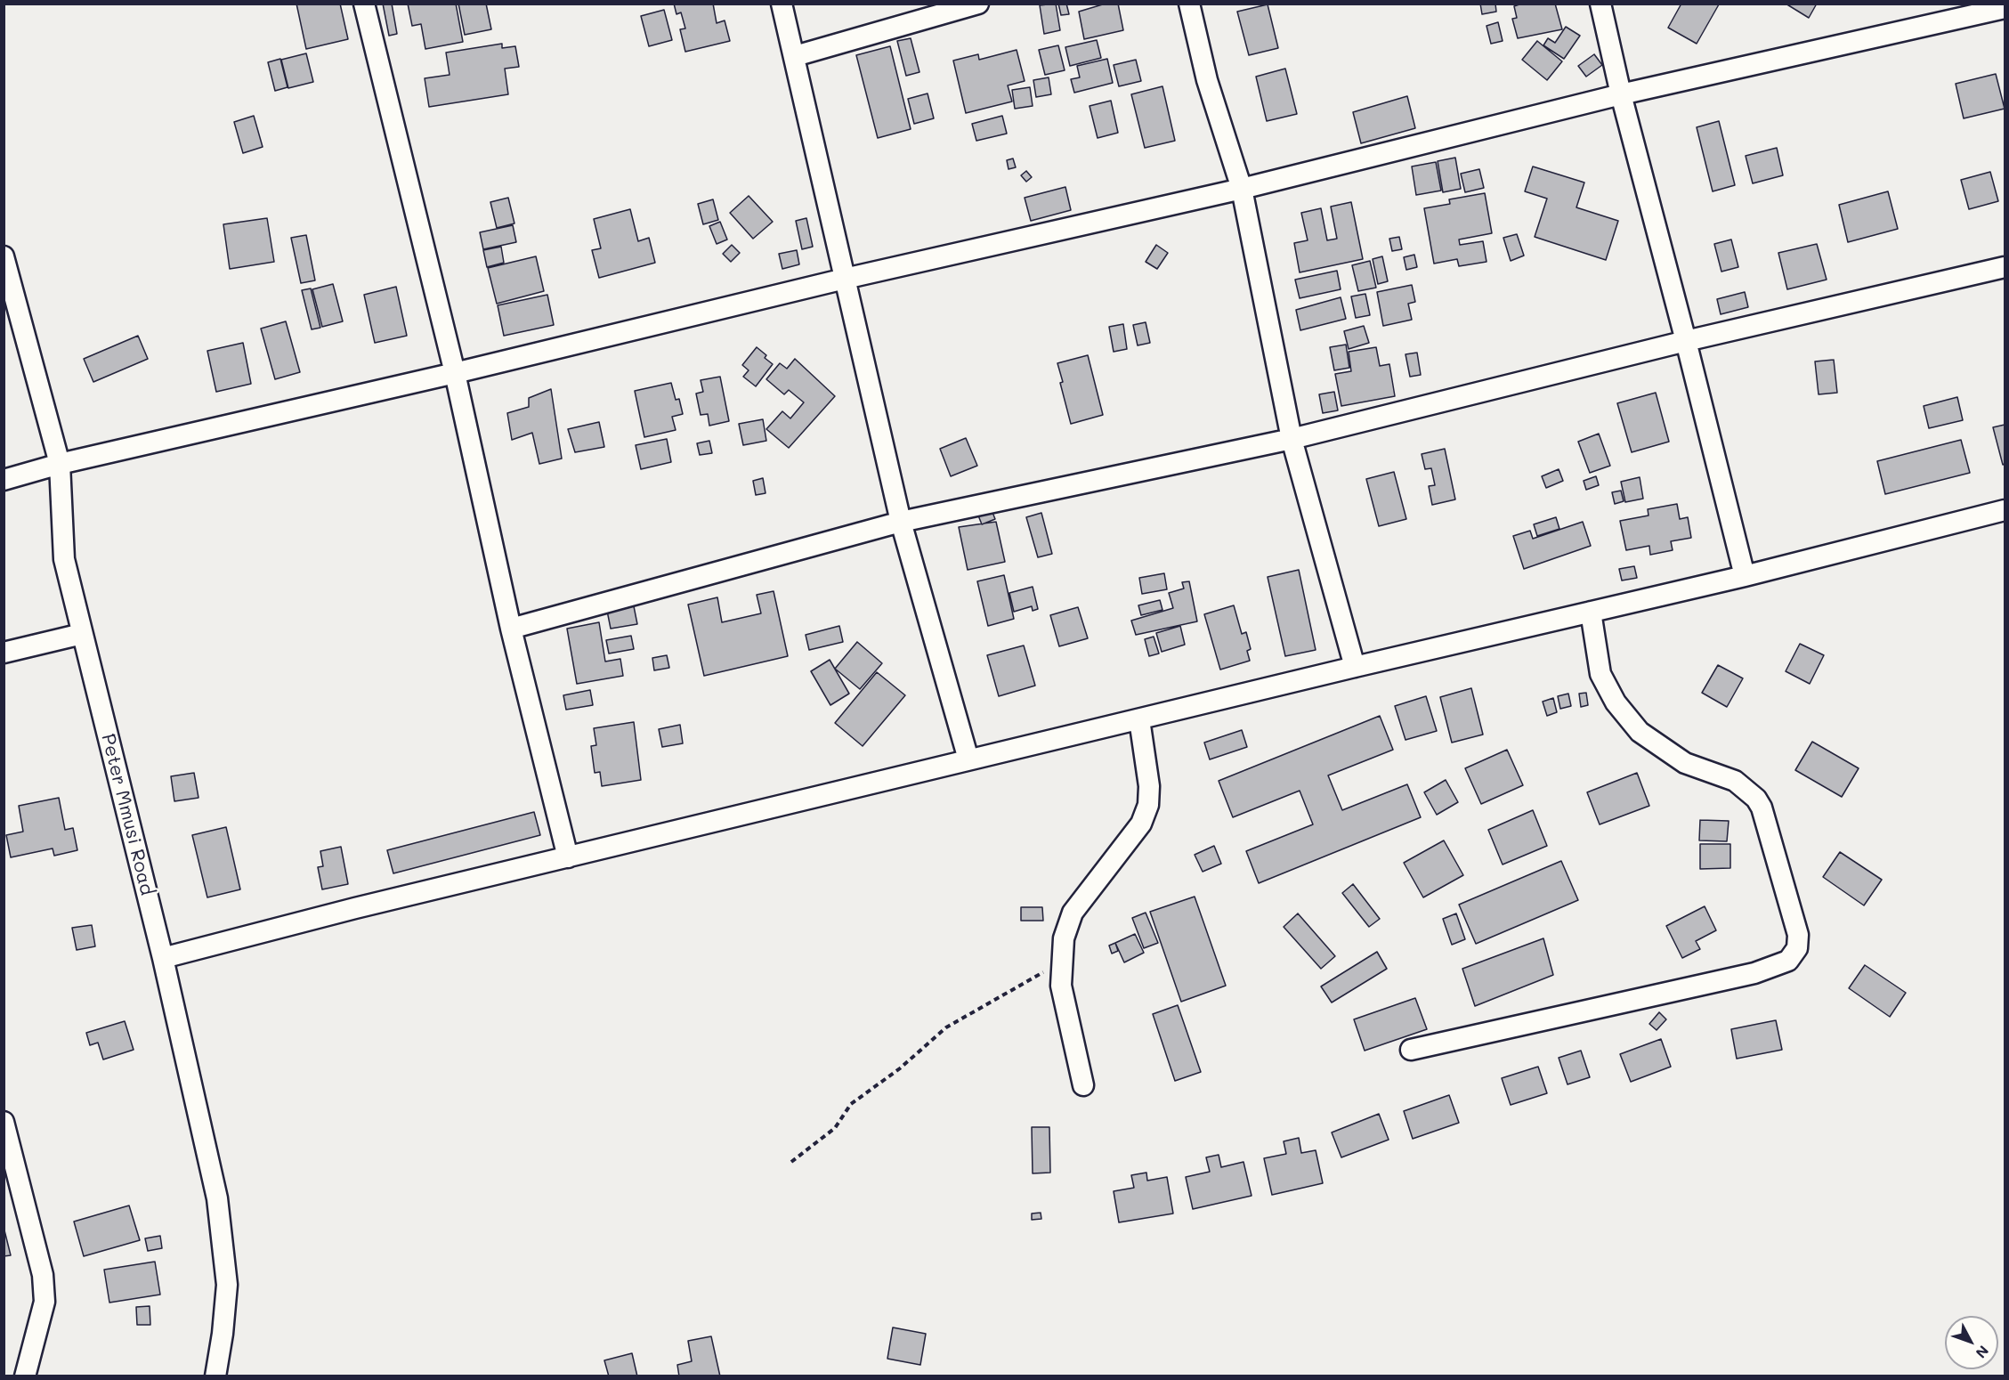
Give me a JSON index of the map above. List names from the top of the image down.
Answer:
{
  "streets": {
    "street": ["Peter Mmusi Road"]
  },
  "north": "bottom right"
}
